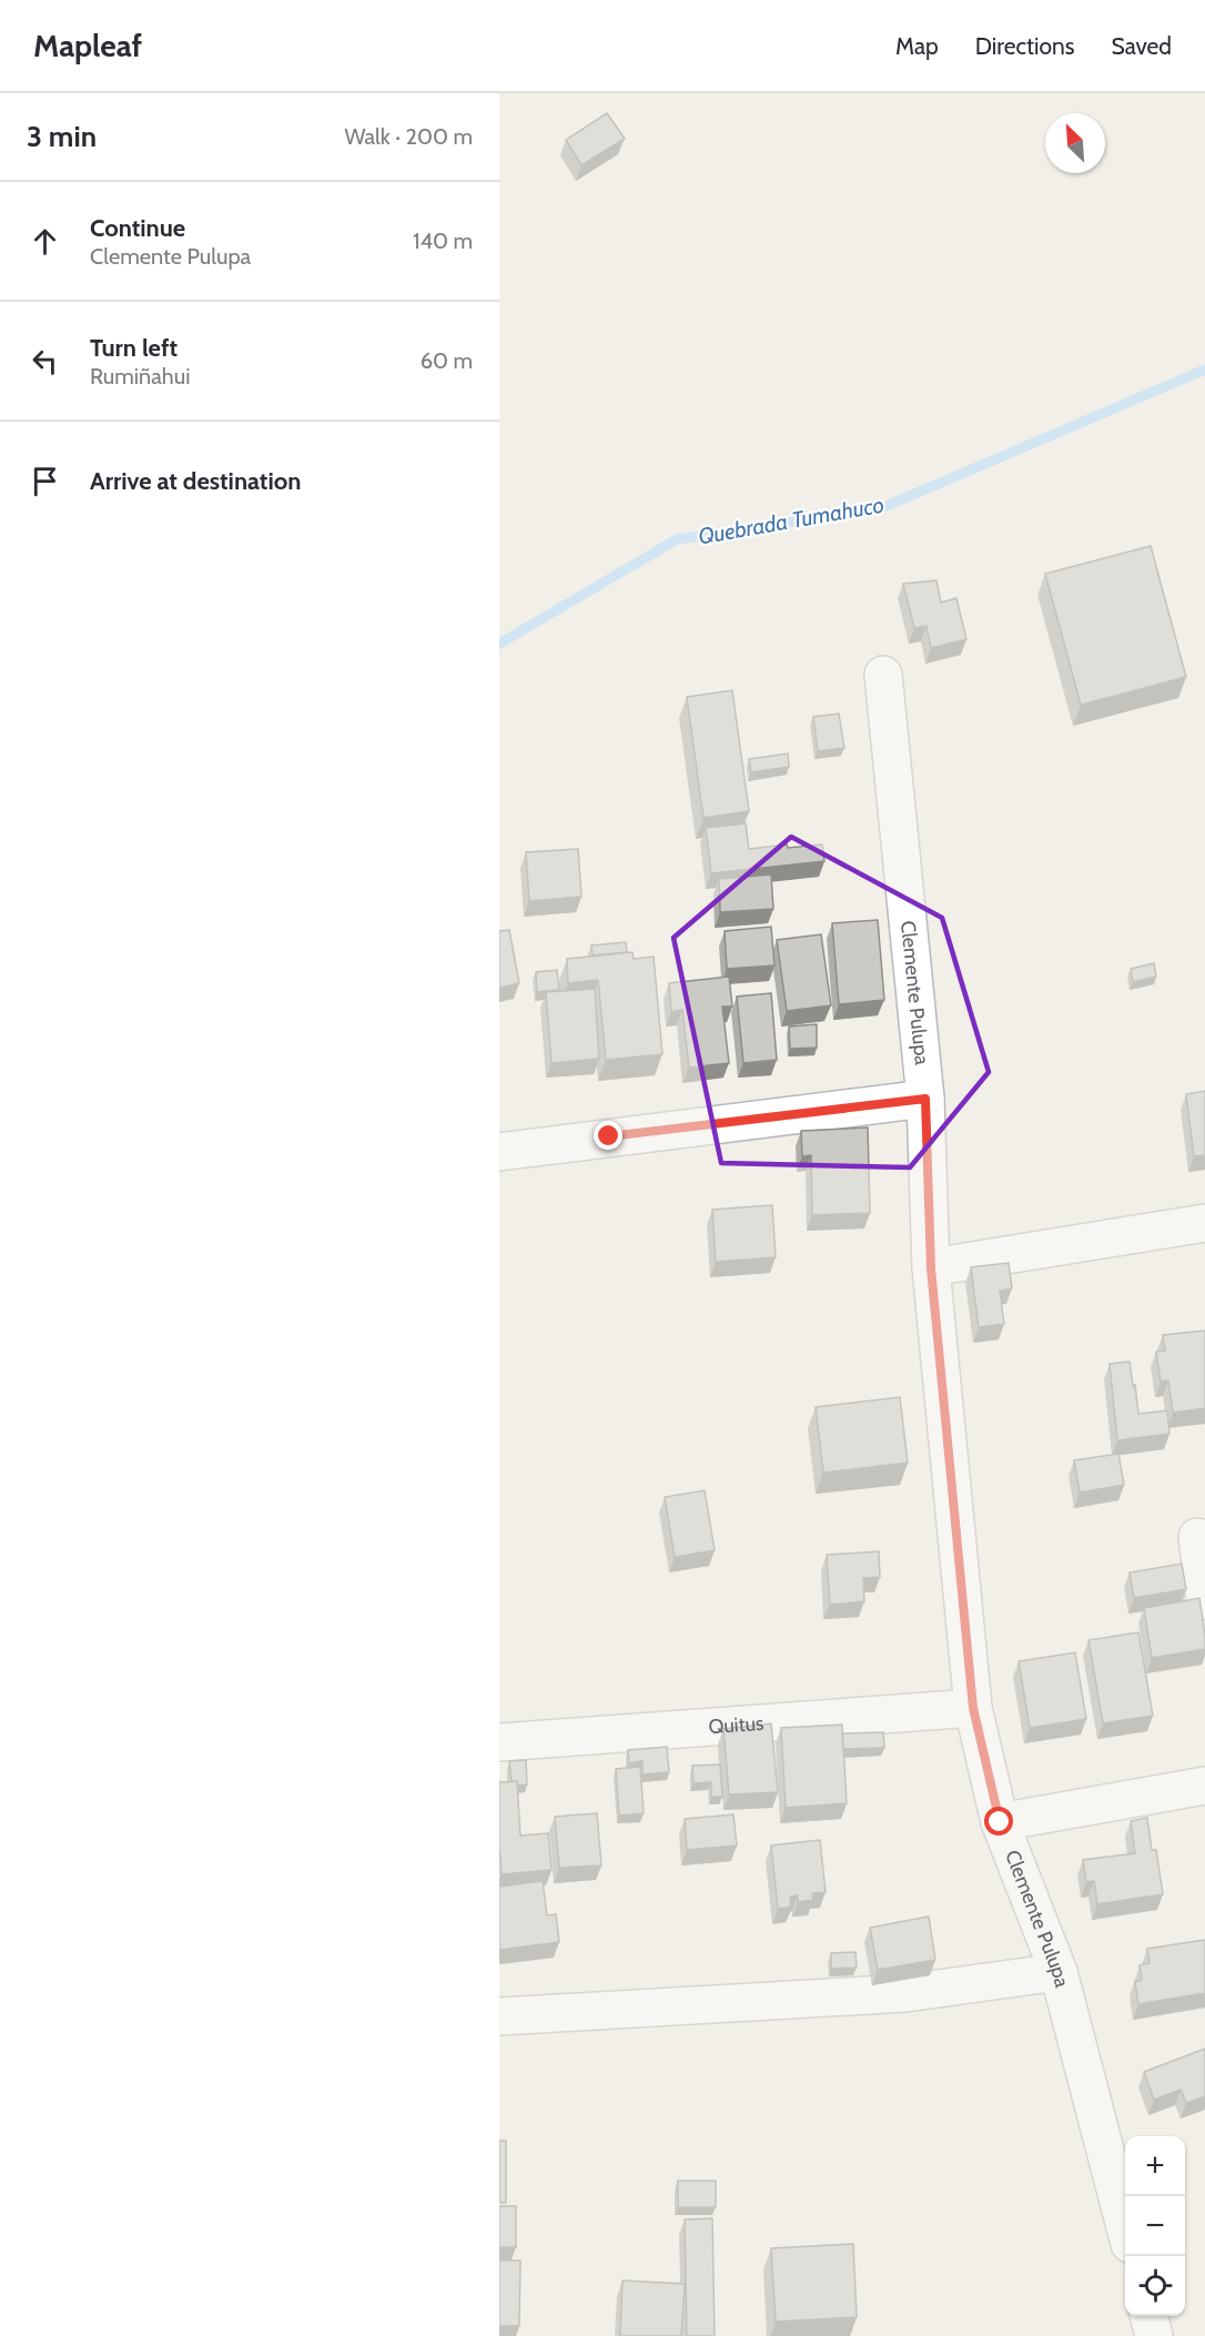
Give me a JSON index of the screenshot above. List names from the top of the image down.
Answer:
{
  "streets": {
    "street": ["Clemente Pulupa", "Quitus"]
  },
  "crossings": [
    ["Clemente Pulupa", "Quitus"]
  ],
  "water": ["Quebrada Tumahuco"],
  "north": "top left",
  "page": {
    "header": "Mapleaf",
    "nav": ["Map", "Directions", "Saved"],
    "heading": ["3 min", "Walk · 200 m"],
    "list": [
      ["Continue", "Clemente Pulupa", "140 m"],
      ["Turn left", "Rumiñahui", "60 m"],
      "Arrive at destination"
    ],
    "map_buttons": ["+", "−"]
  }
}
